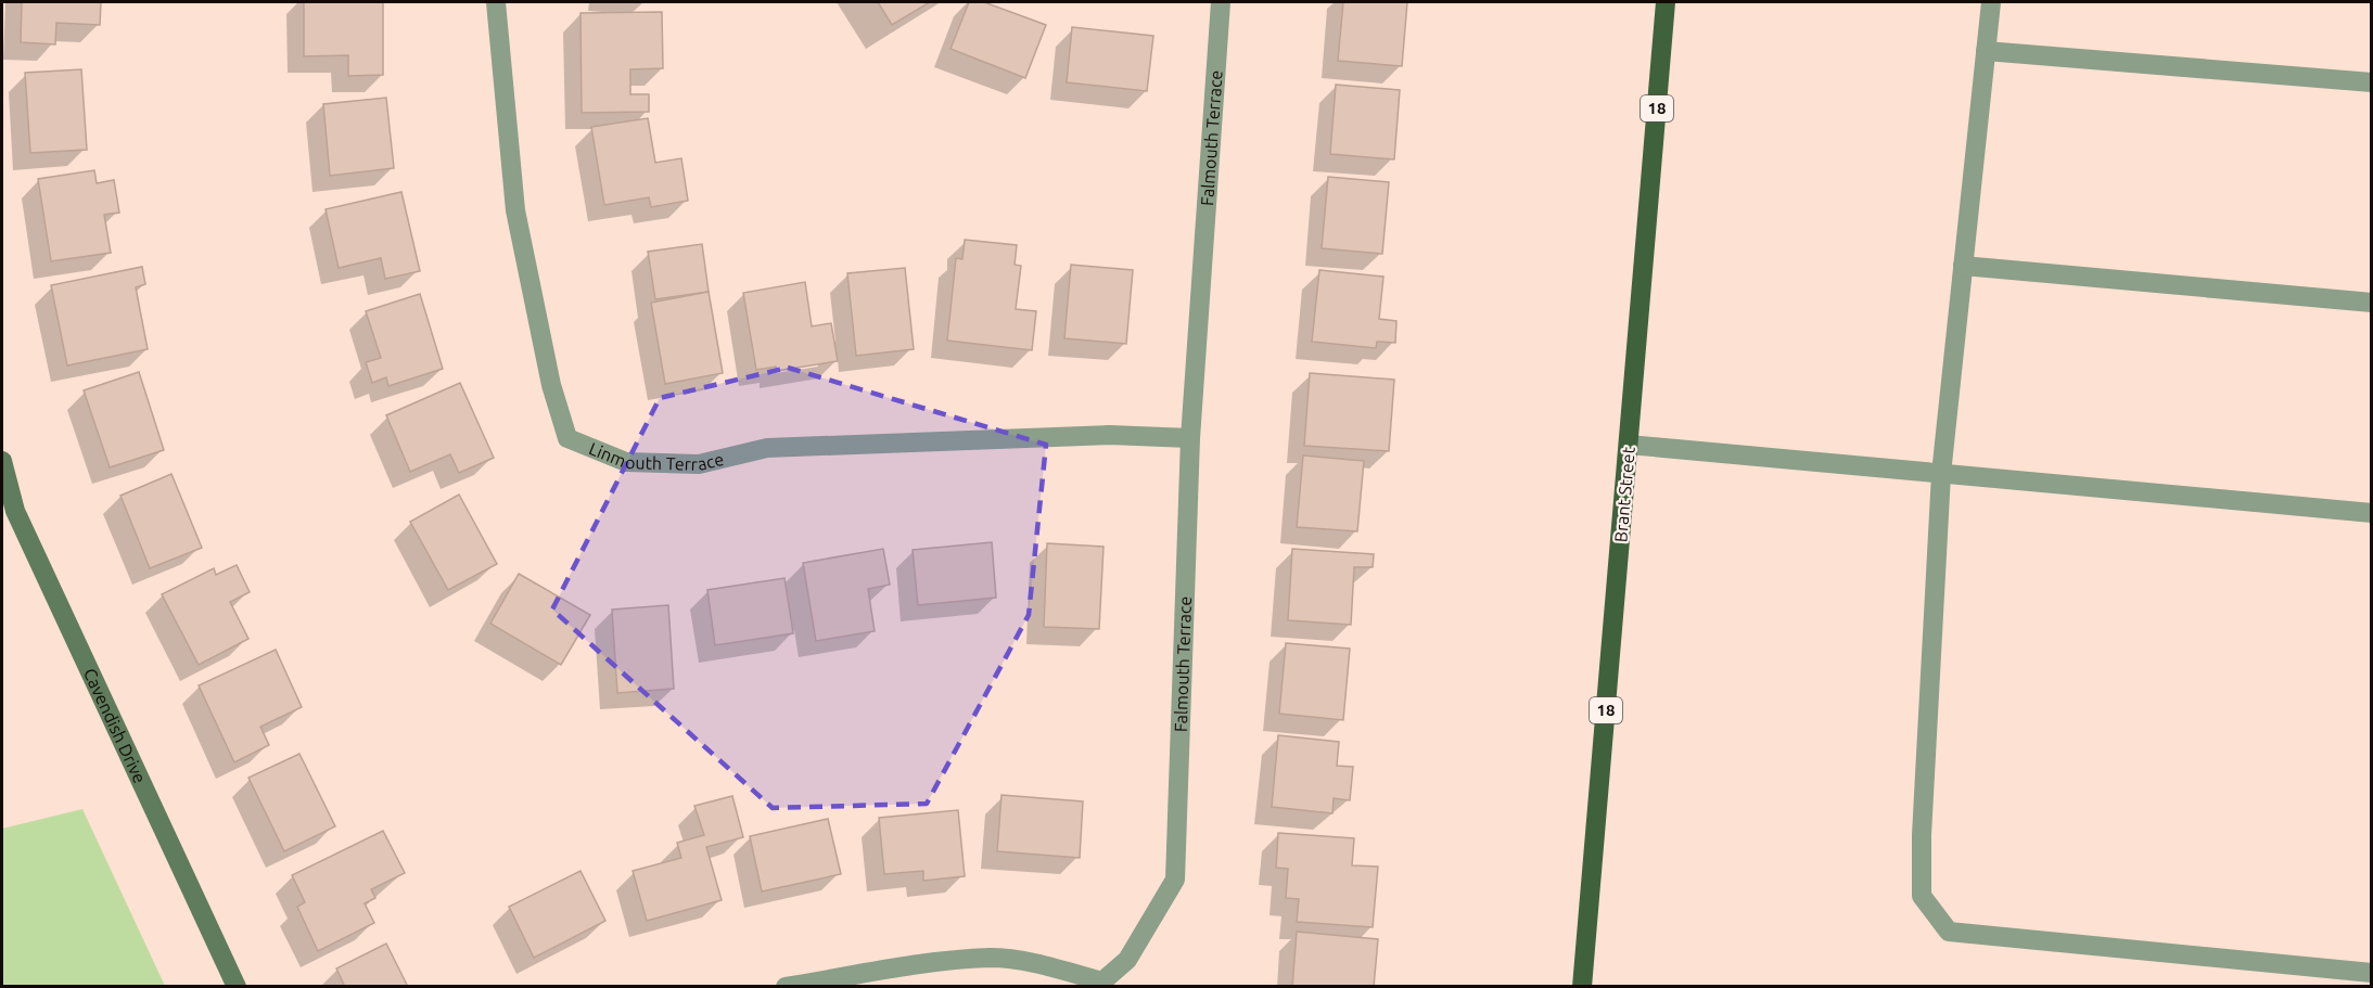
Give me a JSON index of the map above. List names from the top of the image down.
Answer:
{
  "streets": {
    "main road": ["18", "Brant Street"],
    "street": ["Falmouth Terrace", "Linmouth Terrace", "Cavendish Drive"]
  },
  "crossings": [
    ["Falmouth Terrace", "Linmouth Terrace"]
  ]
}
